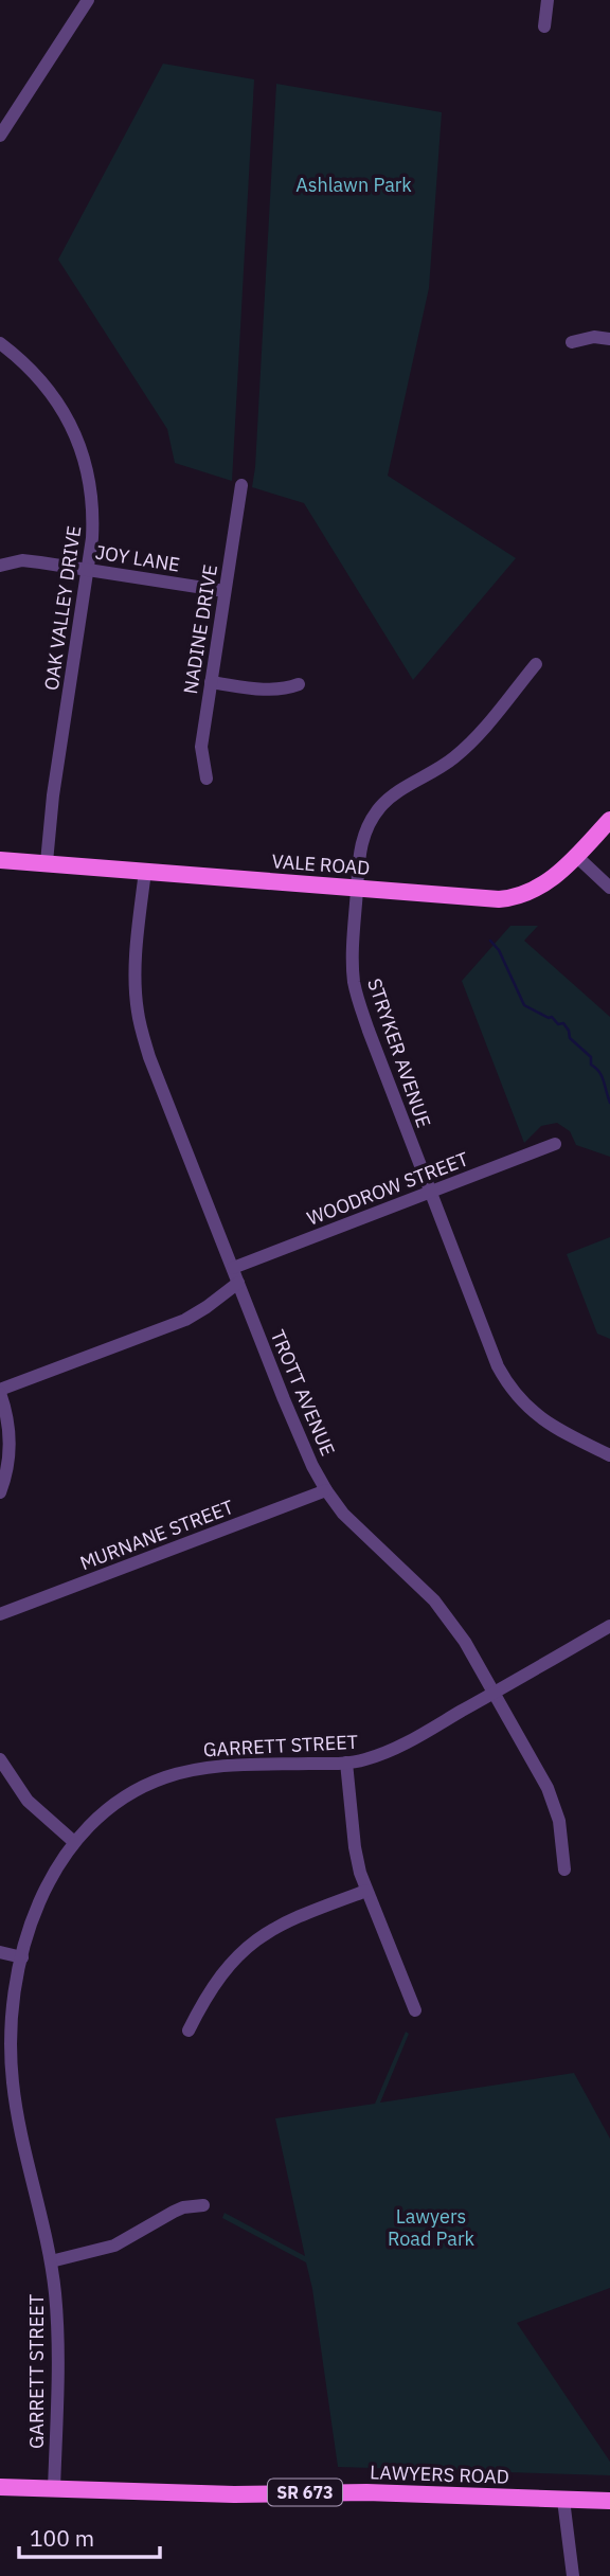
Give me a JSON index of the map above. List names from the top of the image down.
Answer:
{
  "streets": {
    "main road": ["VALE ROAD", "LAWYERS ROAD", "SR 673"],
    "street": [
      "JOY LANE",
      "OAK VALLEY DRIVE",
      "NADINE DRIVE",
      "STRYKER AVENUE",
      "WOODROW STREET",
      "TROTT AVENUE",
      "MURNANE STREET",
      "GARRETT STREET"
    ]
  },
  "crossings": [
    ["JOY LANE", "OAK VALLEY DRIVE"],
    ["JOY LANE", "NADINE DRIVE"],
    ["OAK VALLEY DRIVE", "VALE ROAD"],
    ["VALE ROAD", "STRYKER AVENUE"],
    ["VALE ROAD", "TROTT AVENUE"],
    ["STRYKER AVENUE", "WOODROW STREET"],
    ["WOODROW STREET", "TROTT AVENUE"],
    ["TROTT AVENUE", "MURNANE STREET"],
    ["TROTT AVENUE", "GARRETT STREET"],
    ["GARRETT STREET", "LAWYERS ROAD"]
  ],
  "parks": ["Ashlawn Park", "Lawyers Road Park"],
  "scale_bar": "100 m"
}
